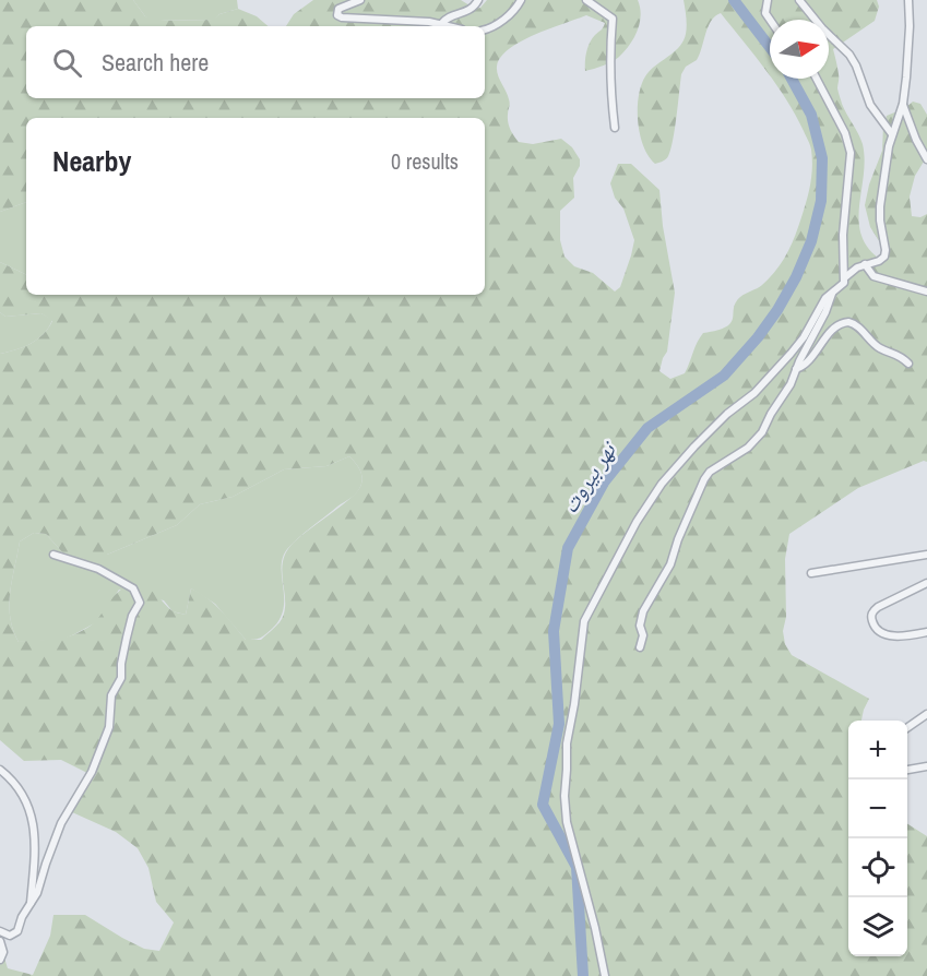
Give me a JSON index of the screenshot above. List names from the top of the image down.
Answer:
{
  "water": ["نهر بيروت"],
  "north": "right",
  "page": {
    "search": "Search here",
    "heading": ["Nearby", "0 results"],
    "map_buttons": ["+", "−"]
  }
}
